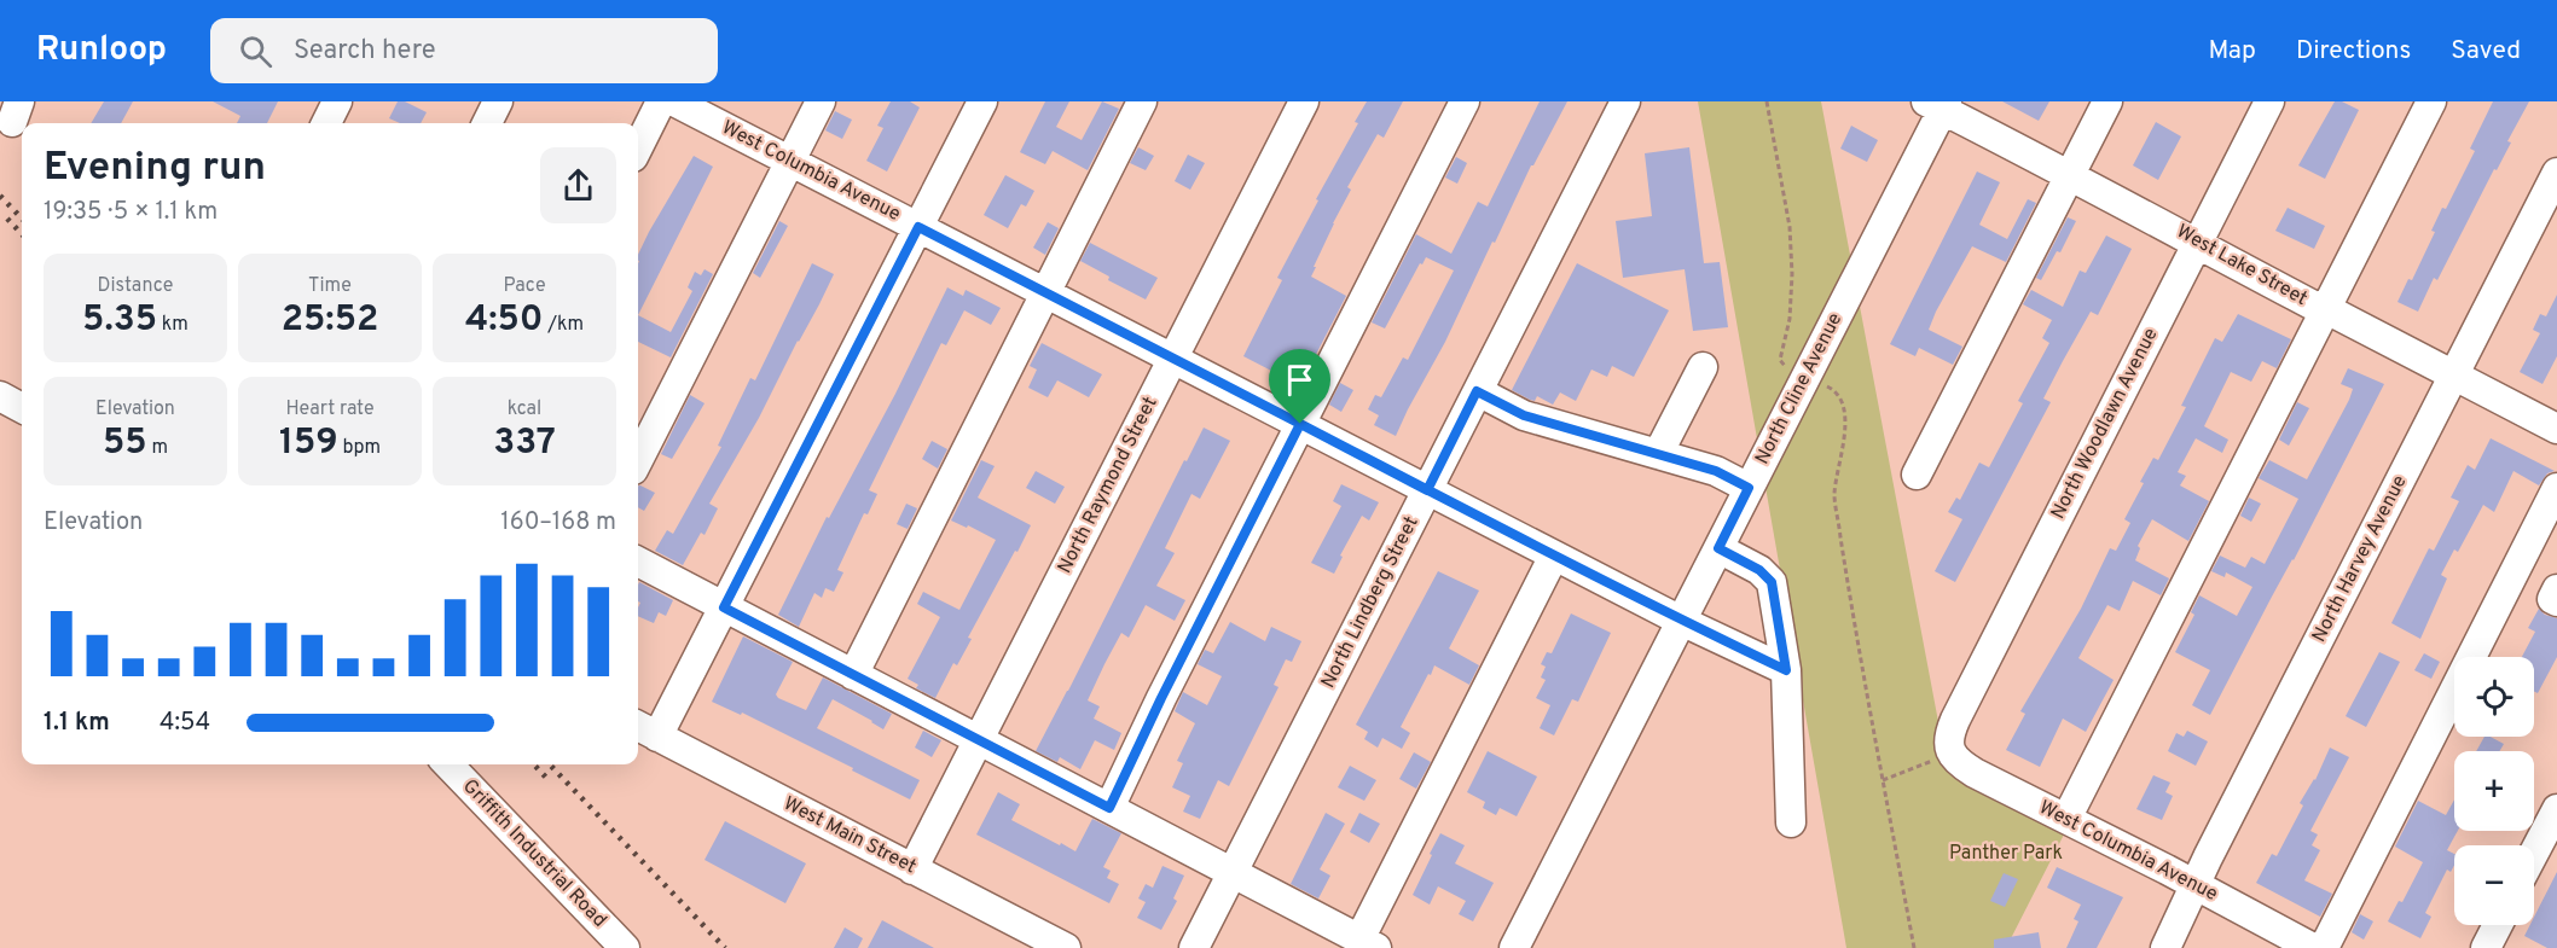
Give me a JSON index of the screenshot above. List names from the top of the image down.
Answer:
{
  "streets": {
    "street": [
      "West Columbia Avenue",
      "West Lake Street",
      "North Cline Avenue",
      "North Woodlawn Avenue",
      "North Raymond Street",
      "North Harvey Avenue",
      "North Lindberg Street",
      "West Main Street",
      "Griffith Industrial Road"
    ]
  },
  "crossings": [
    ["West Columbia Avenue", "North Cline Avenue"],
    ["West Columbia Avenue", "North Woodlawn Avenue"],
    ["West Columbia Avenue", "North Raymond Street"],
    ["West Columbia Avenue", "North Harvey Avenue"],
    ["West Columbia Avenue", "North Lindberg Street"],
    ["West Lake Street", "North Cline Avenue"],
    ["West Lake Street", "North Woodlawn Avenue"],
    ["West Lake Street", "North Harvey Avenue"],
    ["North Raymond Street", "West Main Street"]
  ],
  "parks": ["Panther Park"],
  "page": {
    "header": "Runloop",
    "search": "Search here",
    "nav": ["Map", "Directions", "Saved"],
    "heading": ["Evening run", "19:35 · 5 × 1.1 km"],
    "stats": [
      ["Distance", "5.35 km"],
      ["Time", "25:52"],
      ["Pace", "4:50 /km"],
      ["Elevation", "55 m"],
      ["Heart rate", "159 bpm"],
      ["kcal", "337"]
    ],
    "chart": ["Elevation", "160–168 m"],
    "map_buttons": ["+", "−"],
    "list": [
      {
        "name": "1.1 km",
        "note": "4:54"
      }
    ]
  }
}
